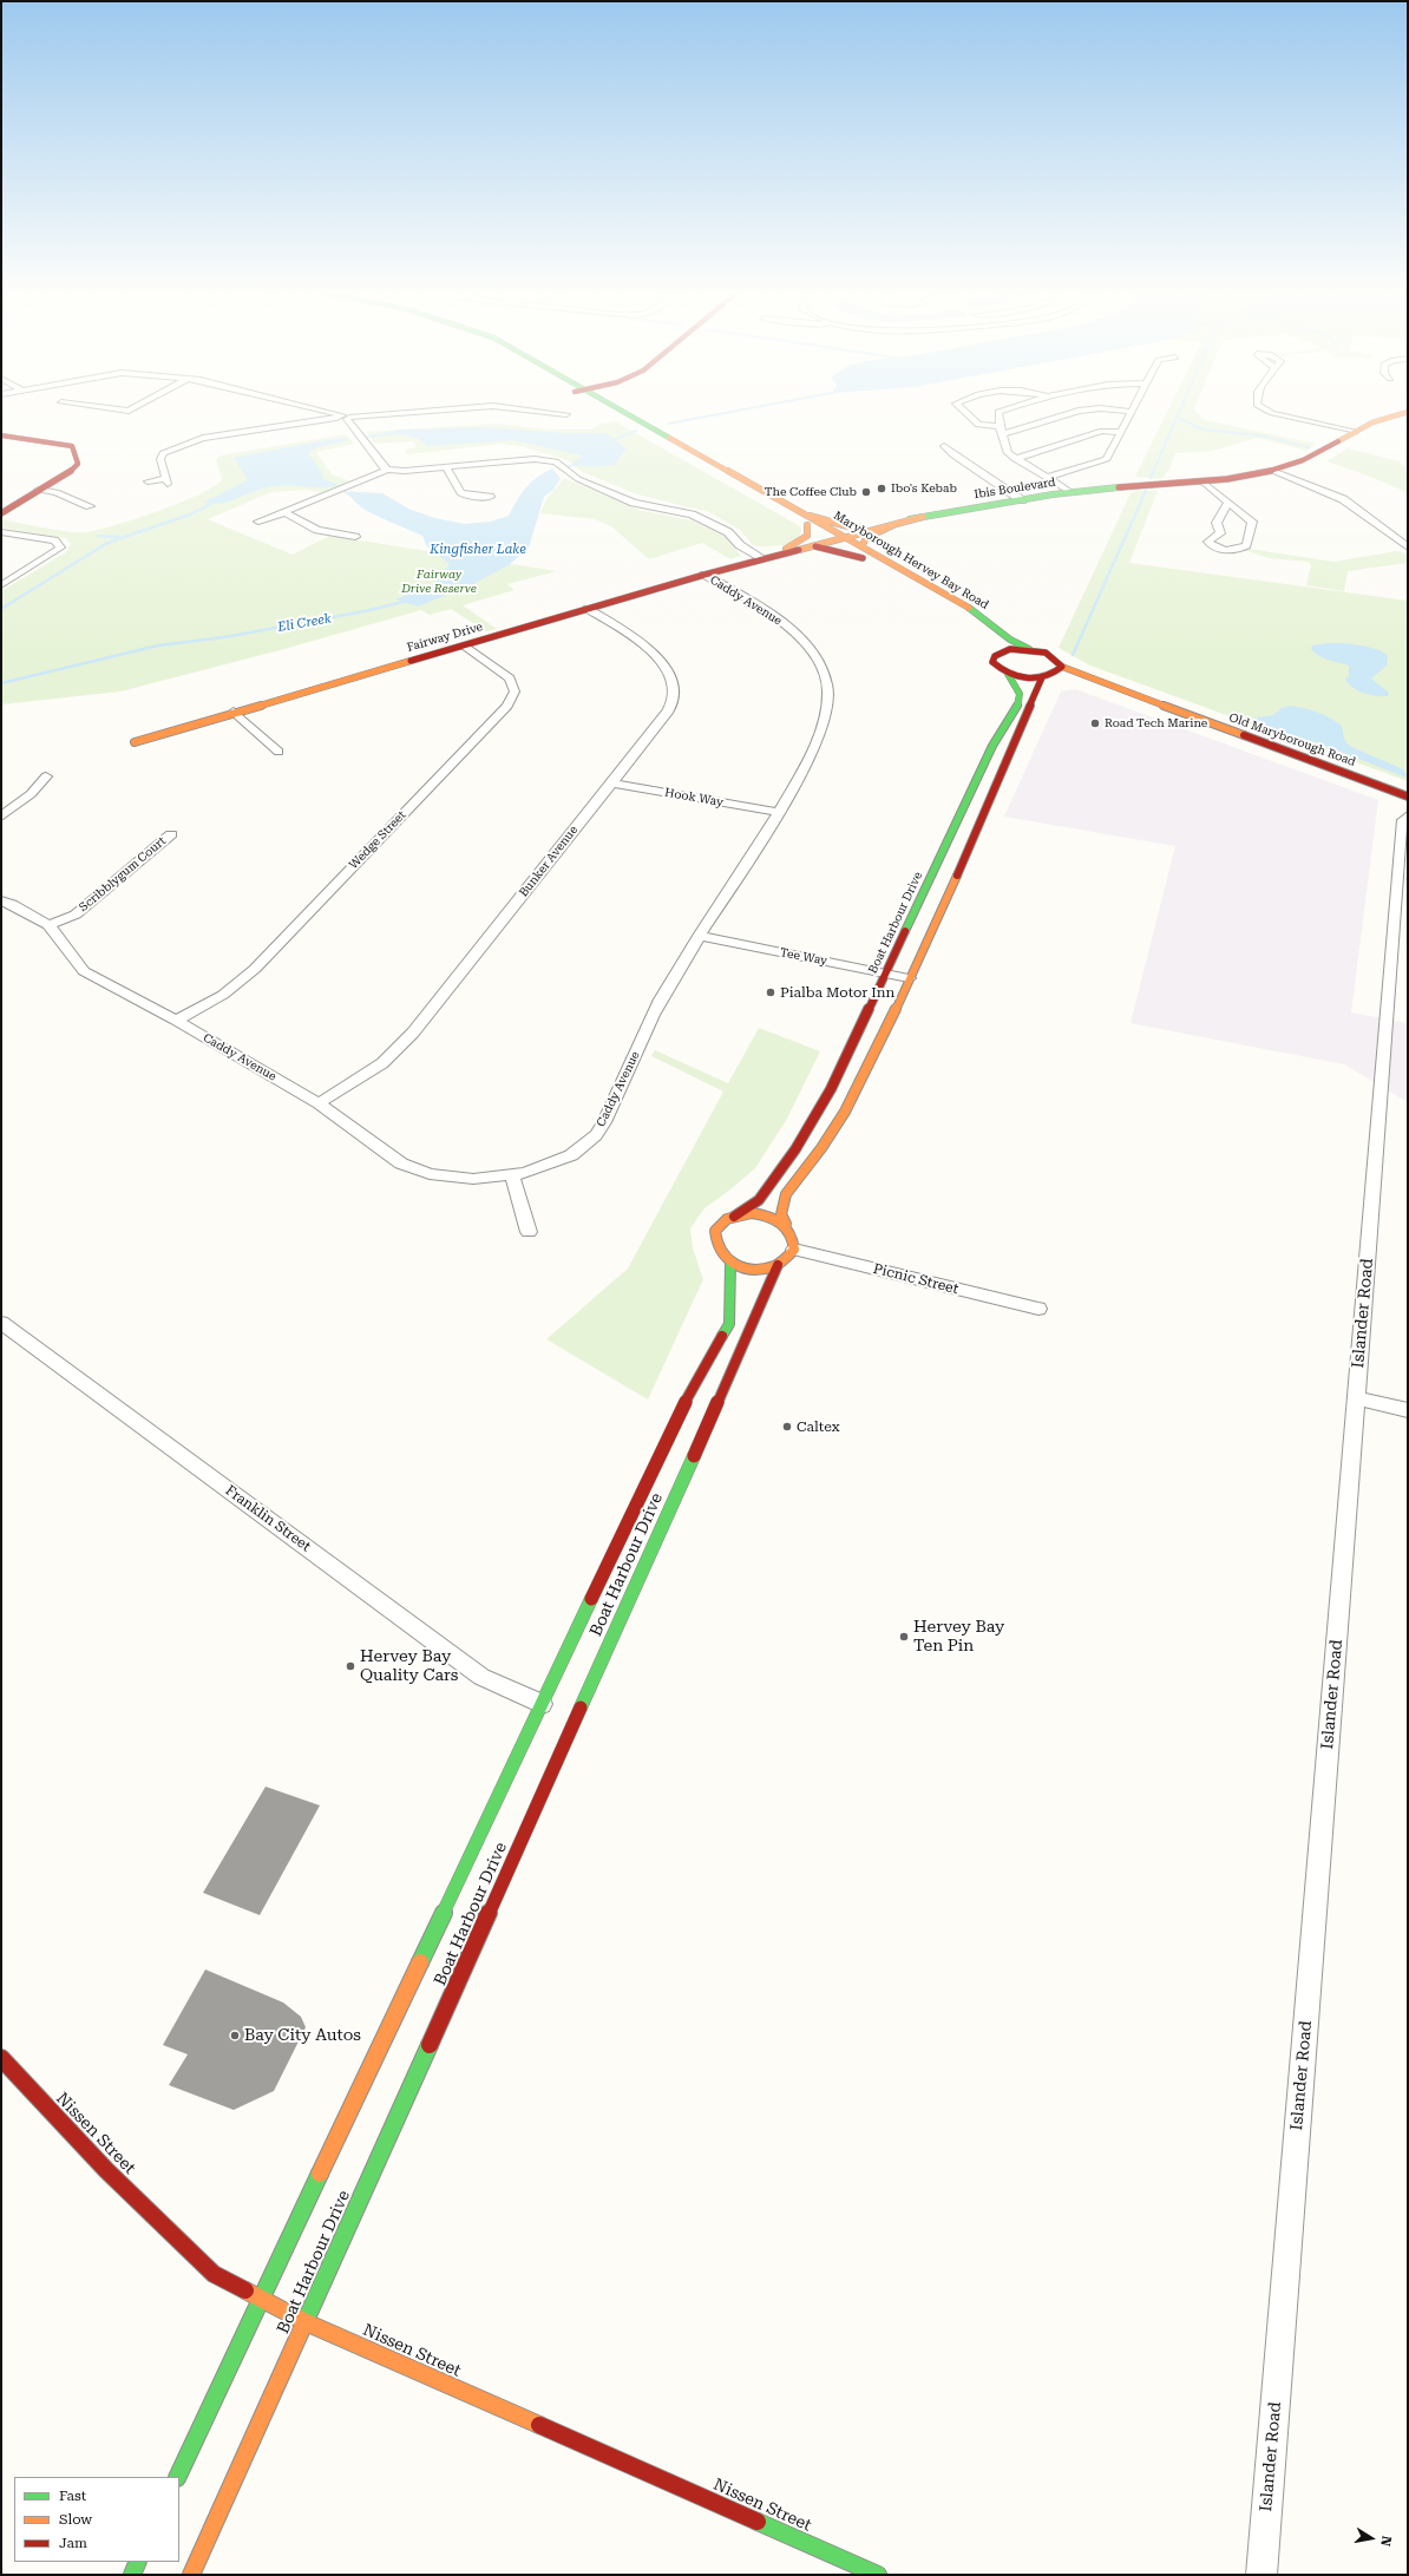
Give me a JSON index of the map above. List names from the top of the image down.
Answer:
{
  "streets": {
    "main road": [
      "Ibis Boulevard",
      "Maryborough Hervey Bay Road",
      "Fairway Drive",
      "Old Maryborough Road",
      "Boat Harbour Drive",
      "Nissen Street"
    ],
    "street": [
      "Caddy Avenue",
      "Hook Way",
      "Wedge Street",
      "Bunker Avenue",
      "Scribblygum Court",
      "Tee Way",
      "Picnic Street",
      "Islander Road",
      "Franklin Street"
    ]
  },
  "crossings": [
    ["Ibis Boulevard", "Maryborough Hervey Bay Road"],
    ["Ibis Boulevard", "Fairway Drive"],
    ["Maryborough Hervey Bay Road", "Fairway Drive"],
    ["Maryborough Hervey Bay Road", "Boat Harbour Drive"],
    ["Caddy Avenue", "Fairway Drive"],
    ["Caddy Avenue", "Hook Way"],
    ["Caddy Avenue", "Wedge Street"],
    ["Caddy Avenue", "Bunker Avenue"],
    ["Caddy Avenue", "Scribblygum Court"],
    ["Caddy Avenue", "Tee Way"],
    ["Fairway Drive", "Wedge Street"],
    ["Fairway Drive", "Bunker Avenue"],
    ["Hook Way", "Bunker Avenue"],
    ["Boat Harbour Drive", "Tee Way"],
    ["Boat Harbour Drive", "Picnic Street"],
    ["Boat Harbour Drive", "Franklin Street"],
    ["Boat Harbour Drive", "Nissen Street"]
  ],
  "water": ["Kingfisher Lake", "Eli Creek"],
  "parks": ["Fairway Drive Reserve"],
  "places": [
    "Ibo's Kebab",
    "The Coffee Club",
    "Road Tech Marine",
    "Pialba Motor Inn",
    "Caltex",
    "Hervey Bay Ten Pin",
    "Hervey Bay Quality Cars",
    "Bay City Autos"
  ],
  "legend": ["Fast", "Slow", "Jam"],
  "north": "right"
}
